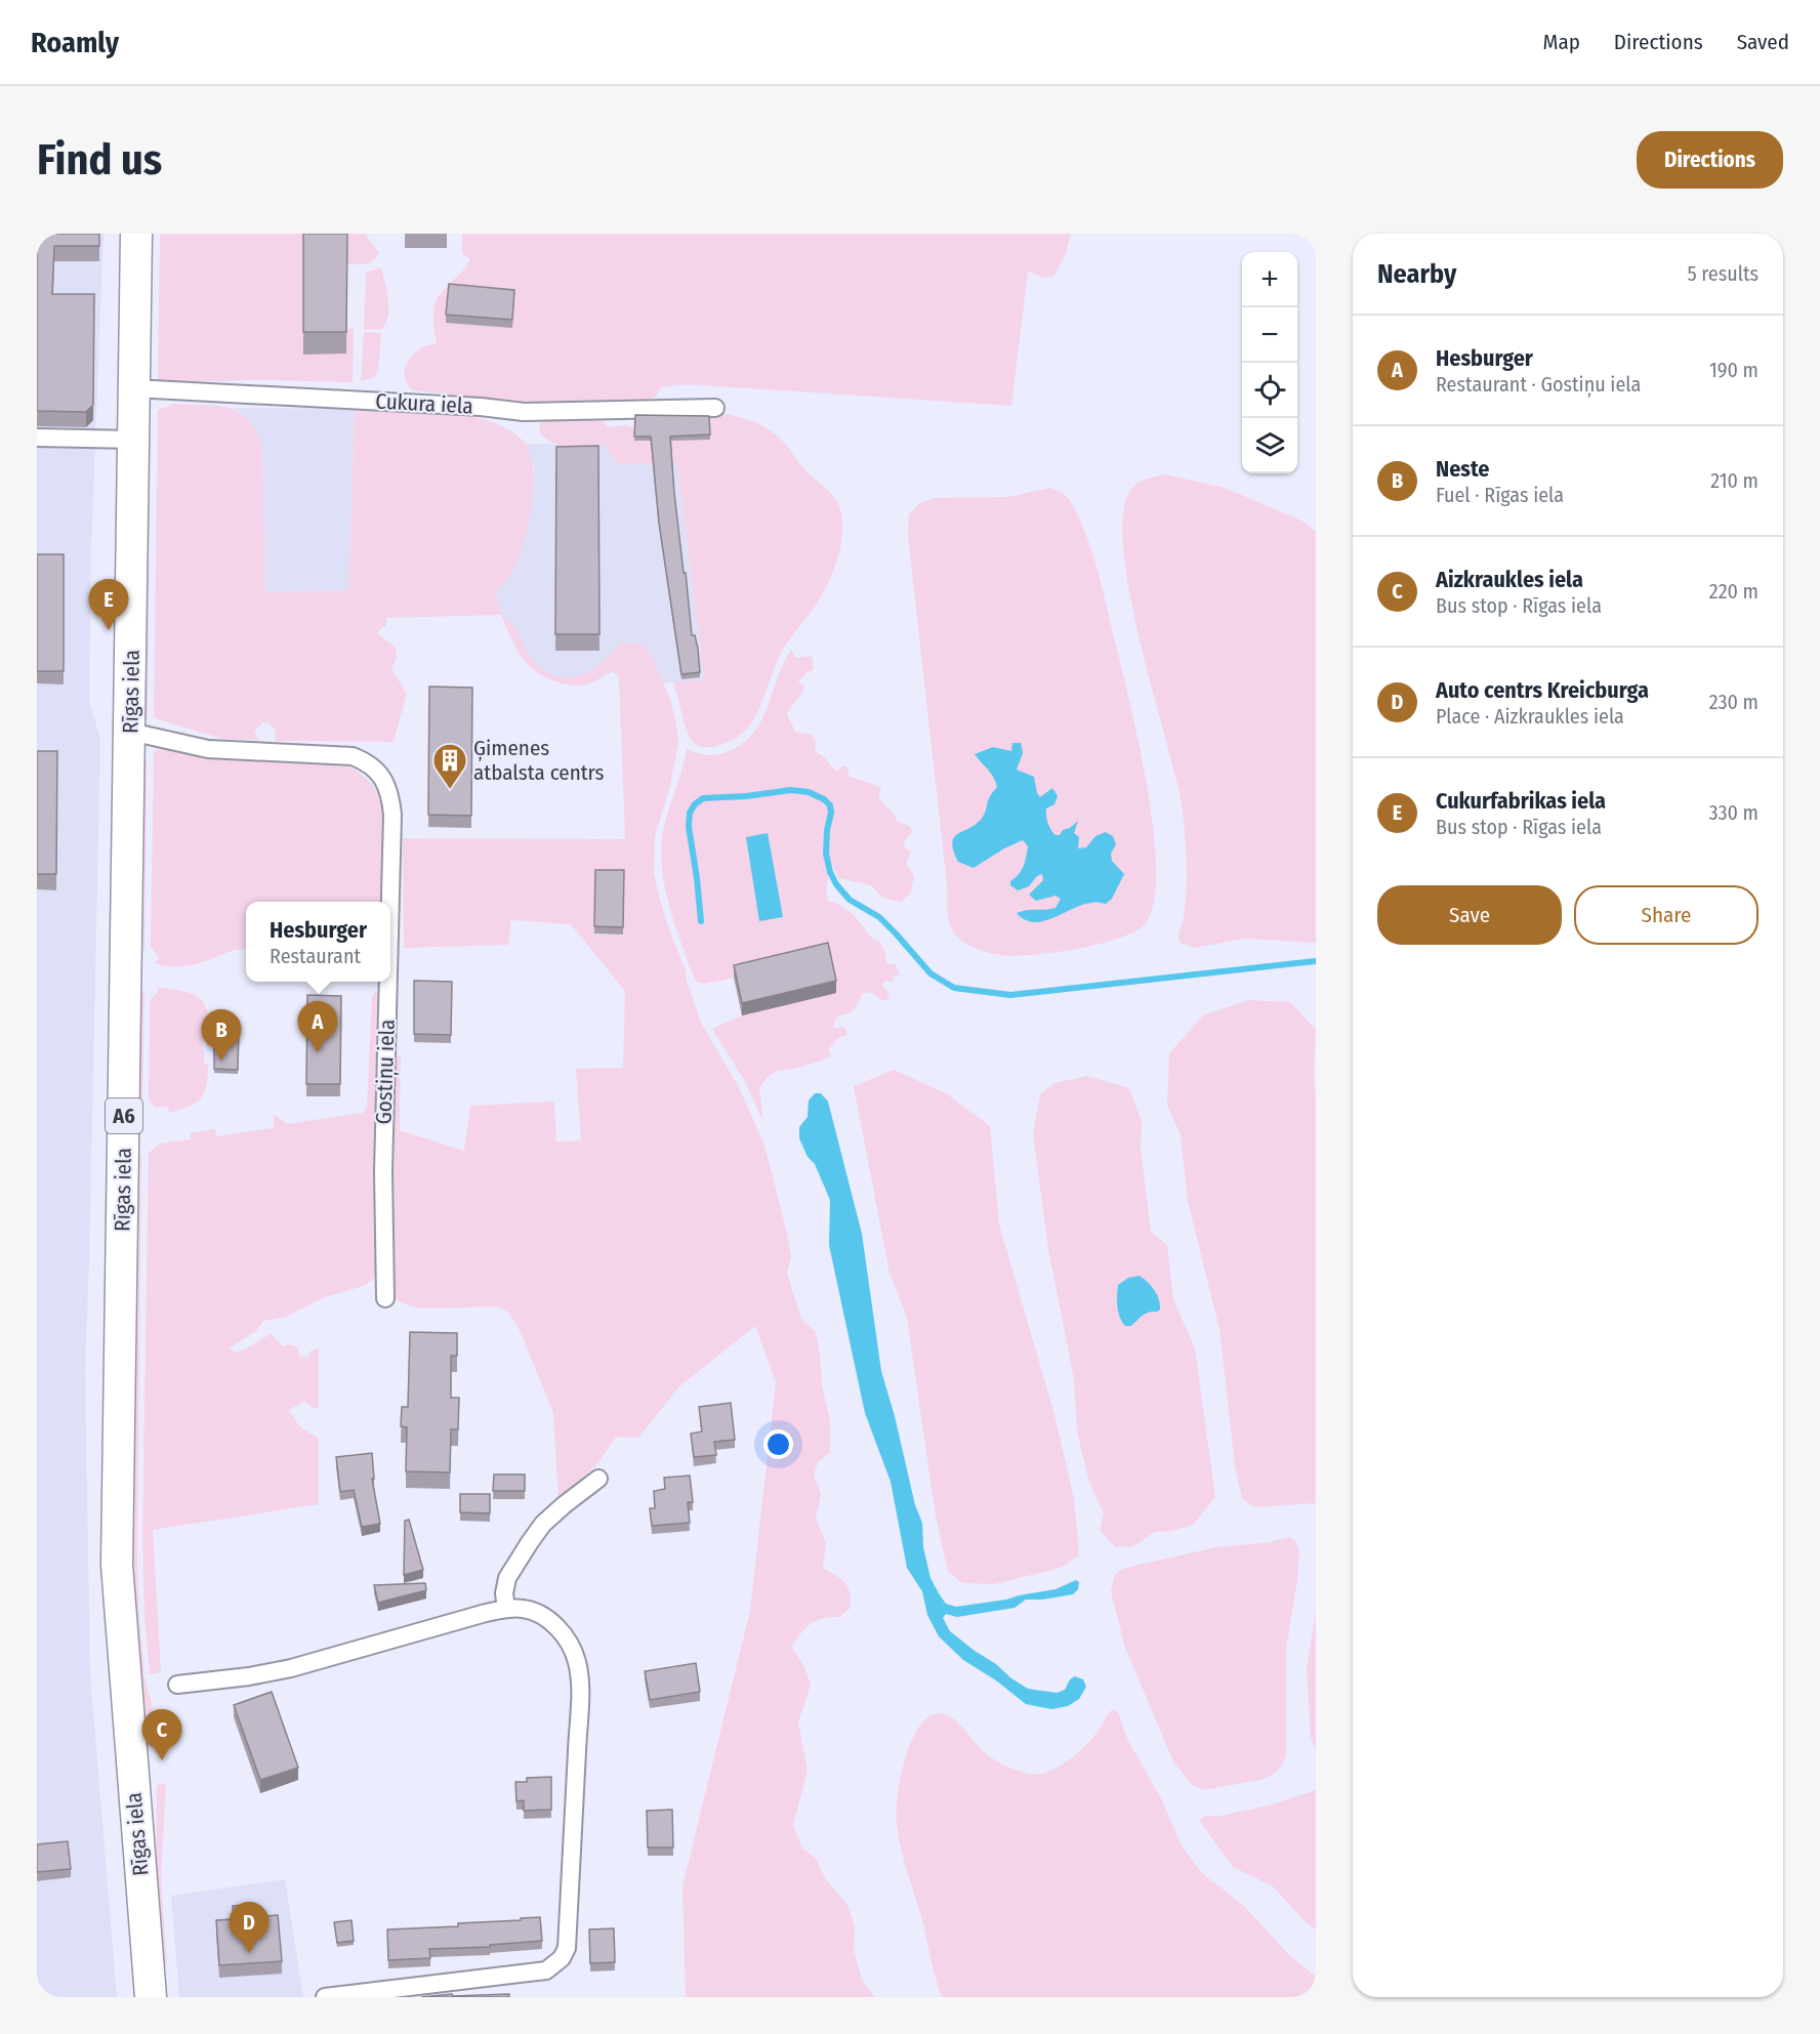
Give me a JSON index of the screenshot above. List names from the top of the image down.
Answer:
{
  "streets": {
    "highway": ["Rīgas iela", "A6"],
    "street": ["Cukura iela", "Gostiņu iela"]
  },
  "crossings": [
    ["Cukura iela", "Rīgas iela"],
    ["Rīgas iela", "Gostiņu iela"]
  ],
  "places": {
    "building": ["Ģimenes atbalsta centrs"]
  },
  "page": {
    "header": "Roamly",
    "nav": ["Map", "Directions", "Saved"],
    "buttons": [
      "Directions",
      ["Save", "Share"]
    ],
    "title": "Find us",
    "heading": ["Nearby", "5 results"],
    "map_buttons": ["+", "−"],
    "list": [
      {
        "mark": "A",
        "name": "Hesburger",
        "note": "Restaurant · Gostiņu iela",
        "value": "190 m"
      },
      {
        "mark": "B",
        "name": "Neste",
        "note": "Fuel · Rīgas iela",
        "value": "210 m"
      },
      {
        "mark": "C",
        "name": "Aizkraukles iela",
        "note": "Bus stop · Rīgas iela",
        "value": "220 m"
      },
      {
        "mark": "D",
        "name": "Auto centrs Kreicburga",
        "note": "Place · Aizkraukles iela",
        "value": "230 m"
      },
      {
        "mark": "E",
        "name": "Cukurfabrikas iela",
        "note": "Bus stop · Rīgas iela",
        "value": "330 m"
      }
    ],
    "pins": [
      "E",
      "A",
      "B",
      "C",
      "D"
    ],
    "popup": ["Hesburger", "Restaurant"]
  }
}
